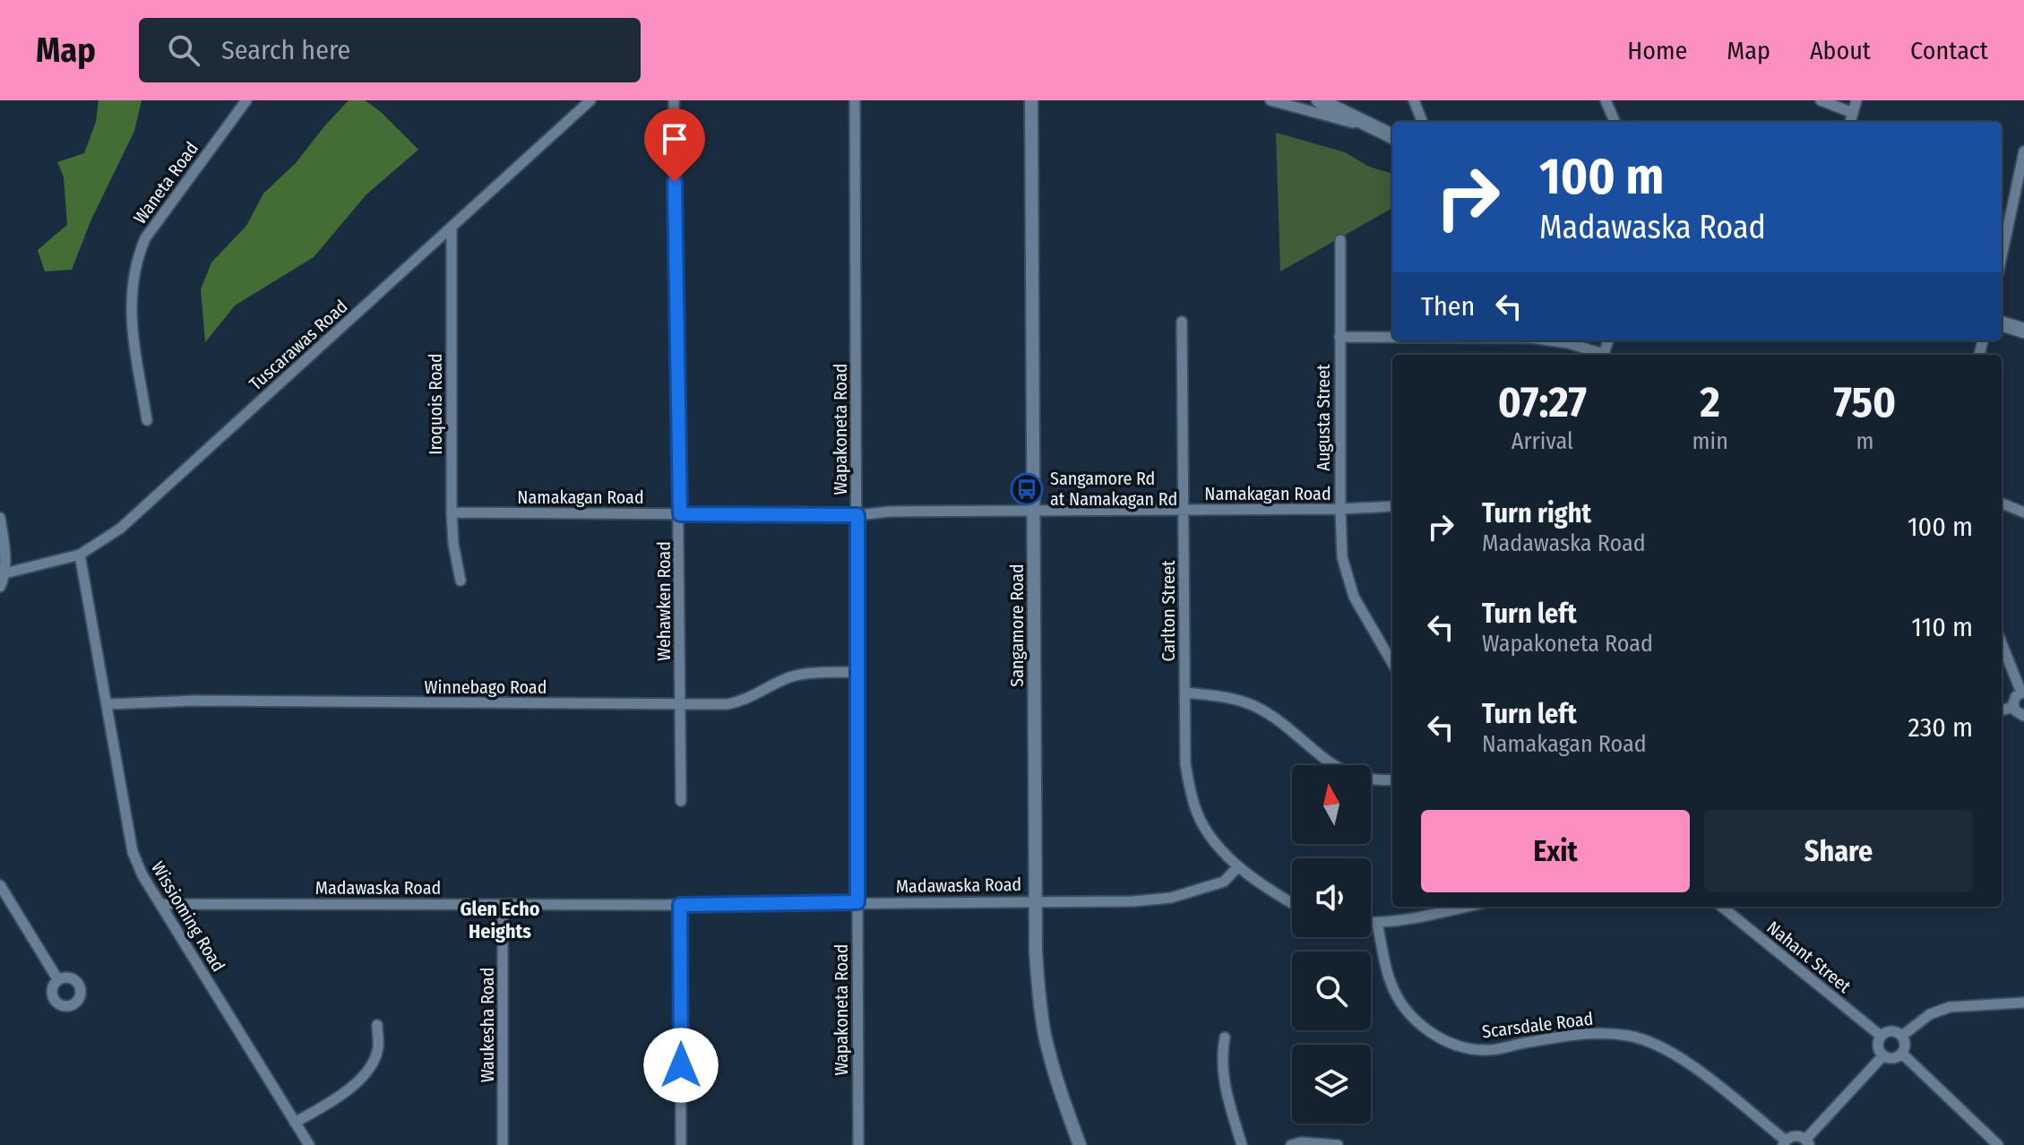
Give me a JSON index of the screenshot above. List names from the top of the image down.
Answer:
{
  "streets": {
    "street": [
      "Waneta Road",
      "Tuscarawas Road",
      "Iroquois Road",
      "Augusta Street",
      "Wapakoneta Road",
      "Namakagan Road",
      "Wehawken Road",
      "Carlton Street",
      "Sangamore Road",
      "Winnebago Road",
      "Madawaska Road",
      "Wissioming Road",
      "Nahant Street",
      "Waukesha Road",
      "Scarsdale Road"
    ]
  },
  "crossings": [
    ["Tuscarawas Road", "Iroquois Road"],
    ["Tuscarawas Road", "Wissioming Road"],
    ["Iroquois Road", "Namakagan Road"],
    ["Augusta Street", "Namakagan Road"],
    ["Wapakoneta Road", "Namakagan Road"],
    ["Wapakoneta Road", "Winnebago Road"],
    ["Wapakoneta Road", "Madawaska Road"],
    ["Namakagan Road", "Wehawken Road"],
    ["Namakagan Road", "Carlton Street"],
    ["Namakagan Road", "Sangamore Road"],
    ["Wehawken Road", "Winnebago Road"],
    ["Carlton Street", "Madawaska Road"],
    ["Sangamore Road", "Madawaska Road"],
    ["Winnebago Road", "Wissioming Road"],
    ["Madawaska Road", "Wissioming Road"],
    ["Madawaska Road", "Waukesha Road"]
  ],
  "districts": ["Glen Echo Heights"],
  "places": {
    "bus stop": ["Sangamore Rd at Namakagan Rd"]
  },
  "north": "top",
  "page": {
    "header": "Map",
    "search": "Search here",
    "nav": [
      "Home",
      "Map",
      "About",
      "Contact"
    ],
    "turn": ["100 m", "Madawaska Road"],
    "then": "Then",
    "eta": [
      "07:27",
      "Arrival",
      "2",
      "min",
      "750",
      "m"
    ],
    "list": [
      {
        "name": "Turn right",
        "note": "Madawaska Road",
        "value": "100 m"
      },
      {
        "name": "Turn left",
        "note": "Wapakoneta Road",
        "value": "110 m"
      },
      {
        "name": "Turn left",
        "note": "Namakagan Road",
        "value": "230 m"
      }
    ],
    "buttons": ["Exit", "Share"]
  }
}
